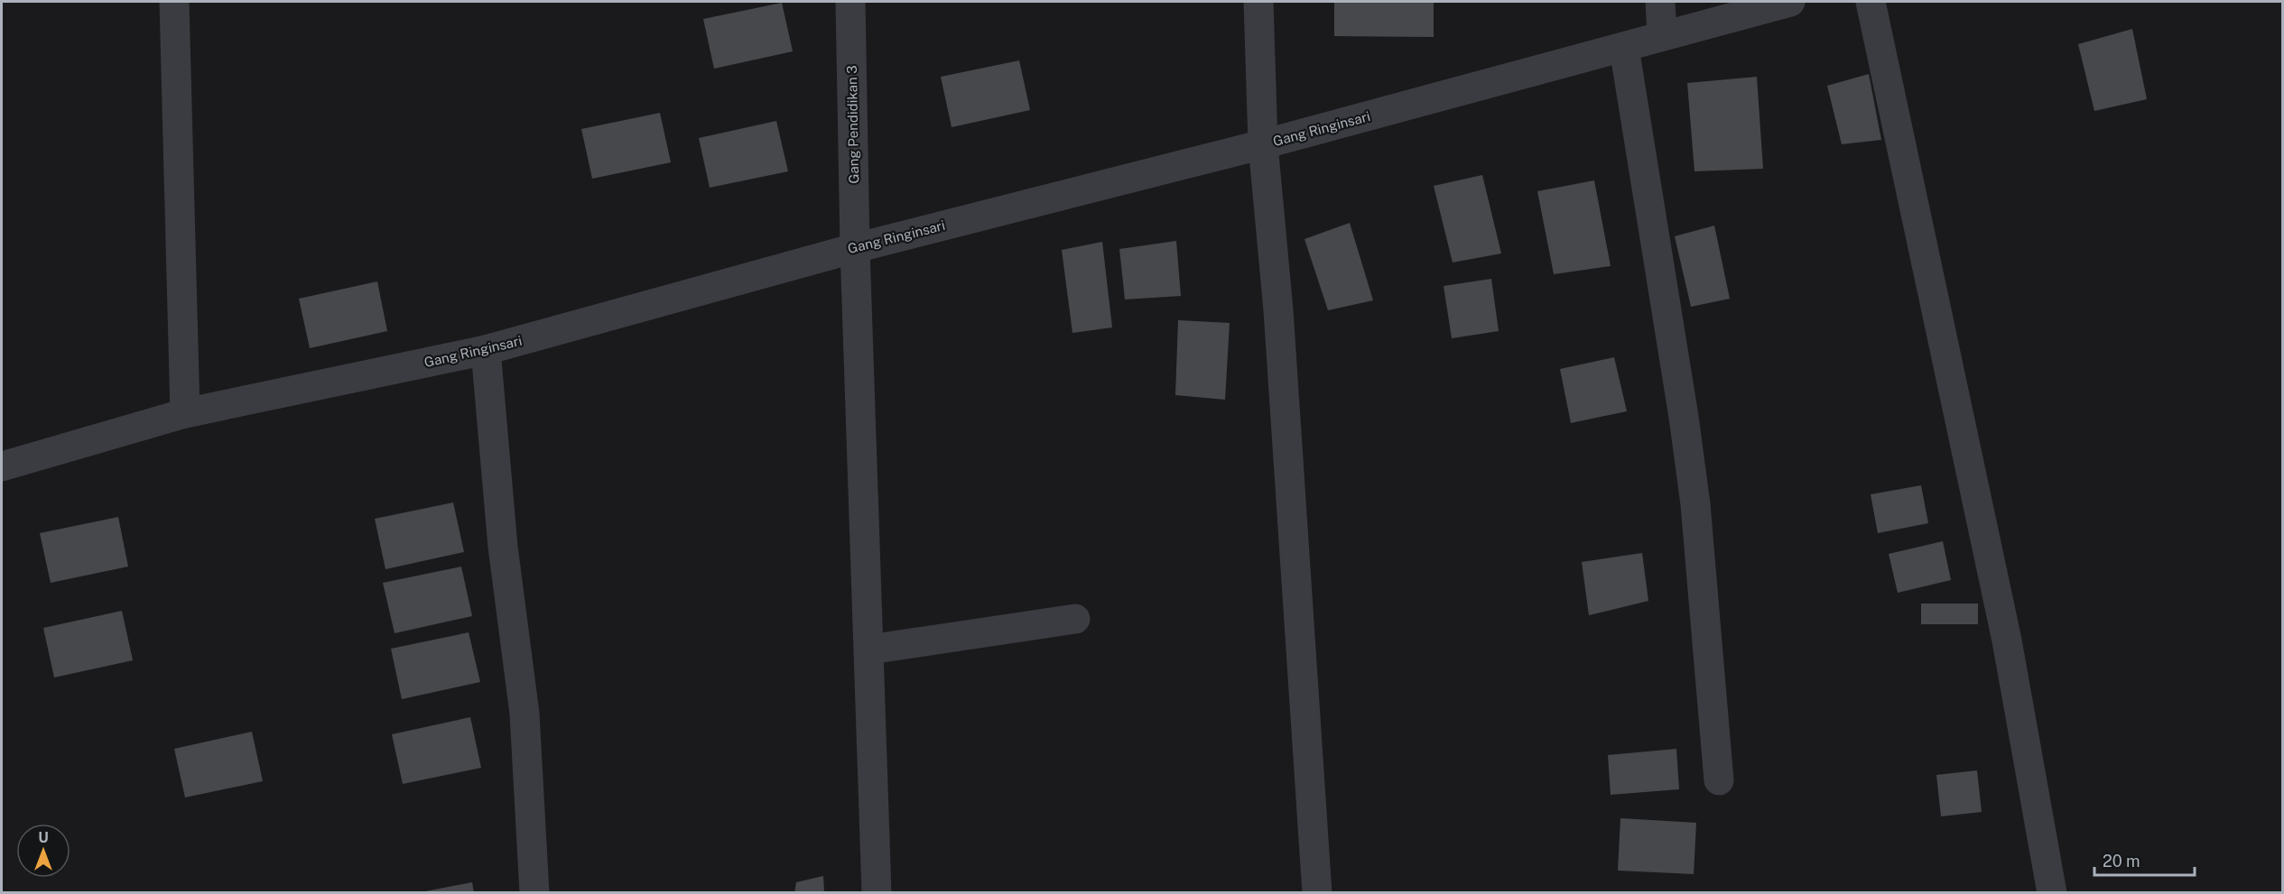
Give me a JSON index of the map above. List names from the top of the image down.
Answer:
{
  "streets": {
    "street": ["Gang Pendidikan 3", "Gang Ringinsari"]
  },
  "crossings": [
    ["Gang Pendidikan 3", "Gang Ringinsari"]
  ],
  "scale_bar": "20 m",
  "north": "top"
}
